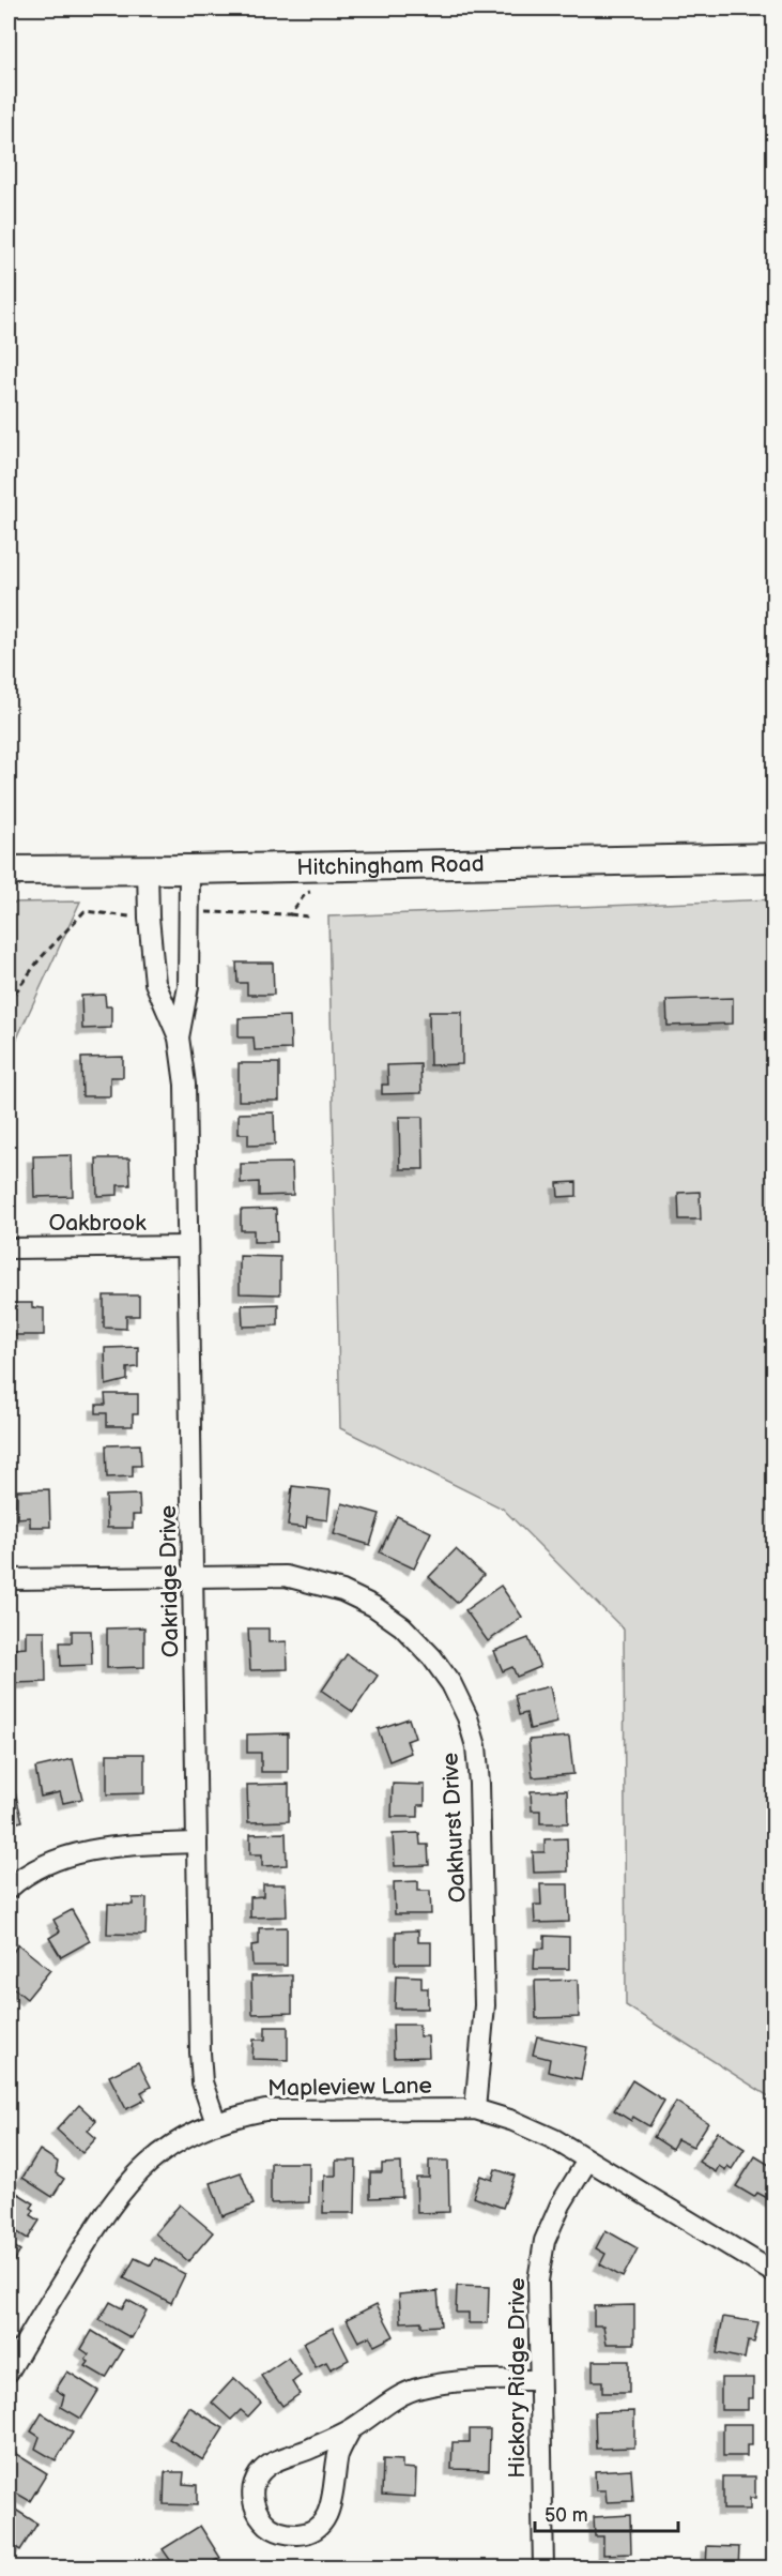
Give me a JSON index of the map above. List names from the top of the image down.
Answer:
{
  "streets": {
    "street": [
      "Hitchingham Road",
      "Oakbrook",
      "Oakridge Drive",
      "Oakhurst Drive",
      "Mapleview Lane",
      "Hickory Ridge Drive"
    ]
  },
  "crossings": [
    ["Hitchingham Road", "Oakridge Drive"],
    ["Oakbrook", "Oakridge Drive"],
    ["Oakridge Drive", "Oakhurst Drive"],
    ["Oakridge Drive", "Mapleview Lane"],
    ["Oakhurst Drive", "Mapleview Lane"],
    ["Mapleview Lane", "Hickory Ridge Drive"]
  ],
  "scale_bar": "50 m"
}
